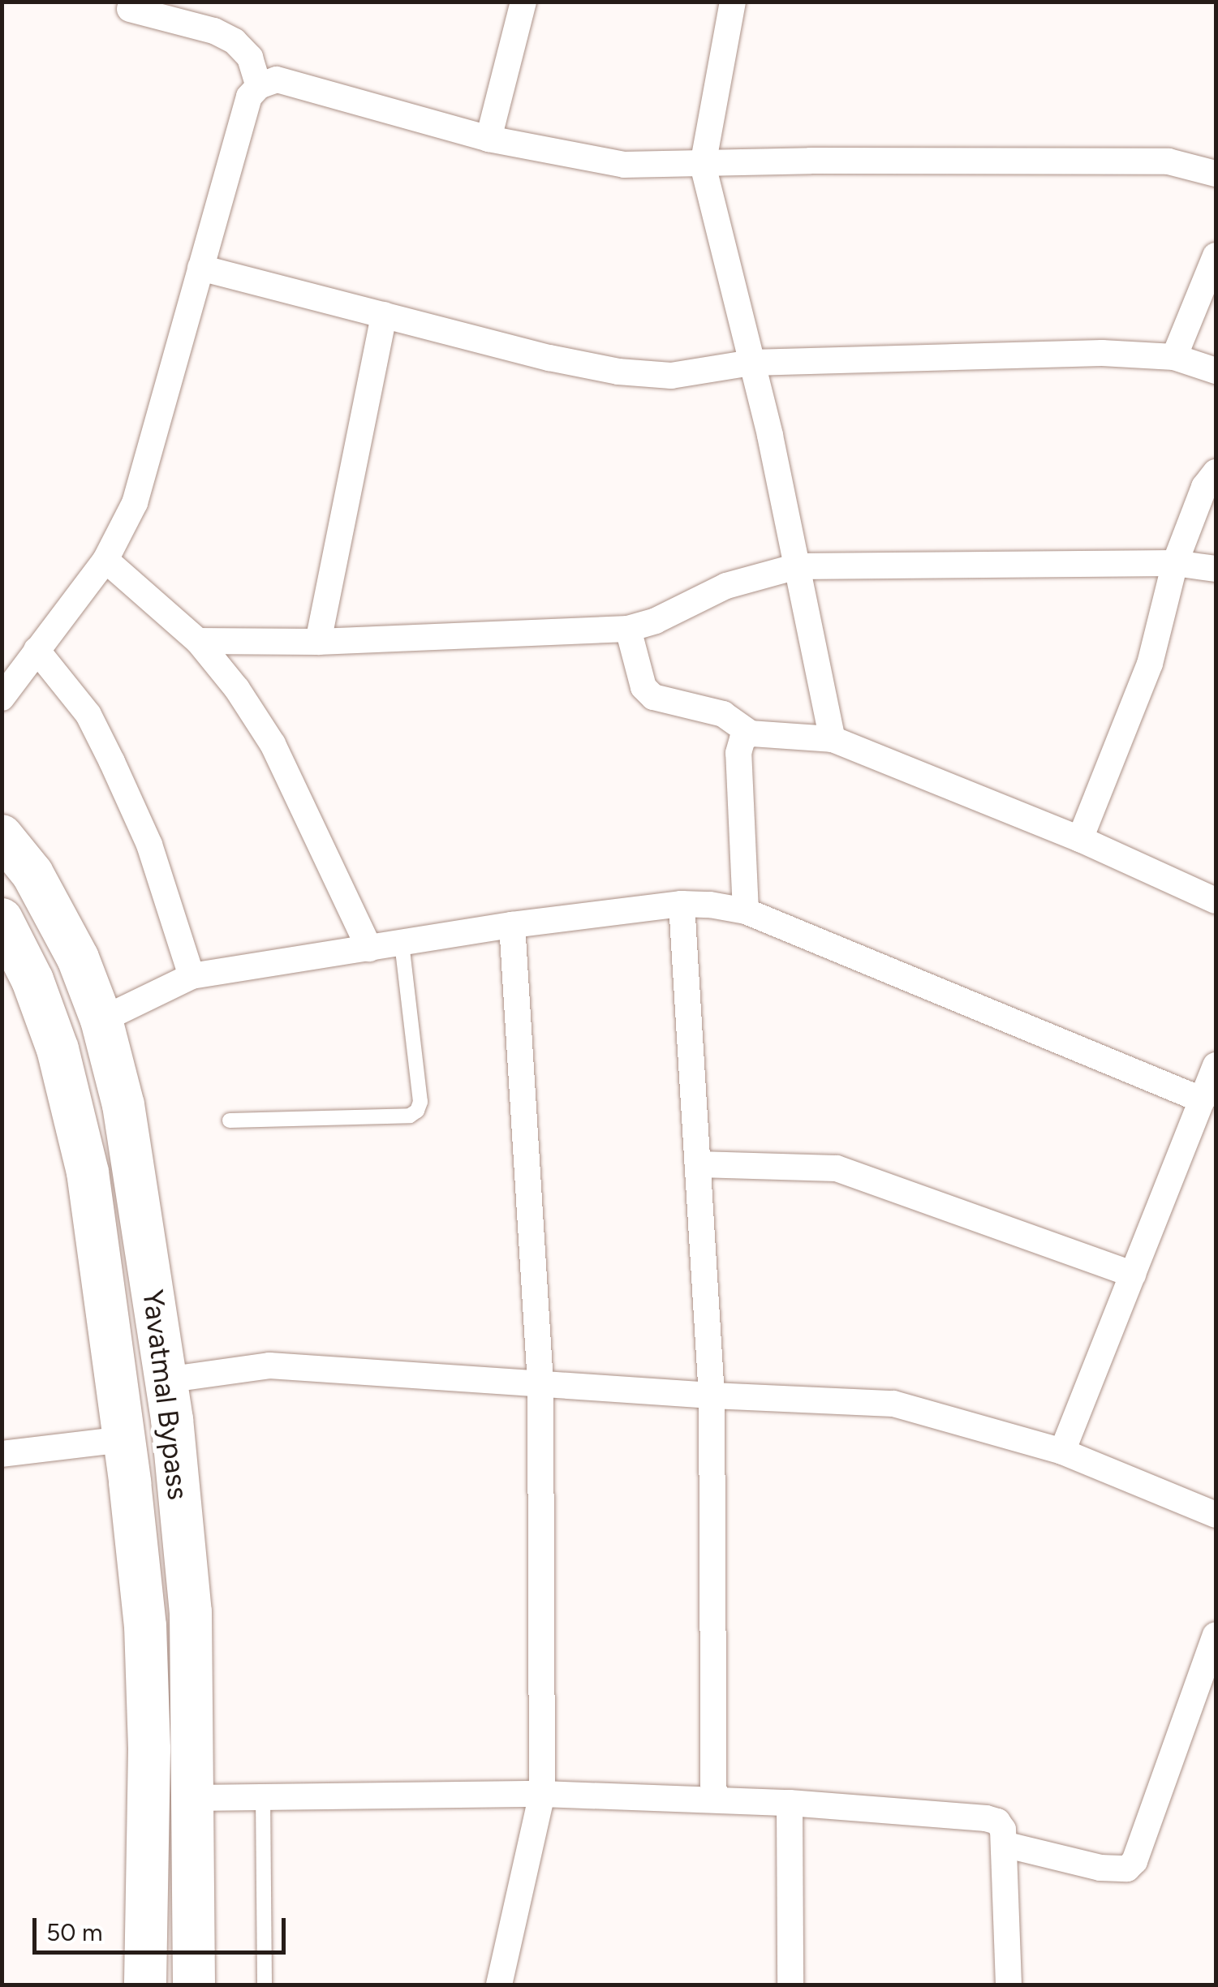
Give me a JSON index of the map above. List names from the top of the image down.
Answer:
{
  "streets": {
    "main road": ["Yavatmal Bypass"]
  },
  "scale_bar": "50 m"
}
